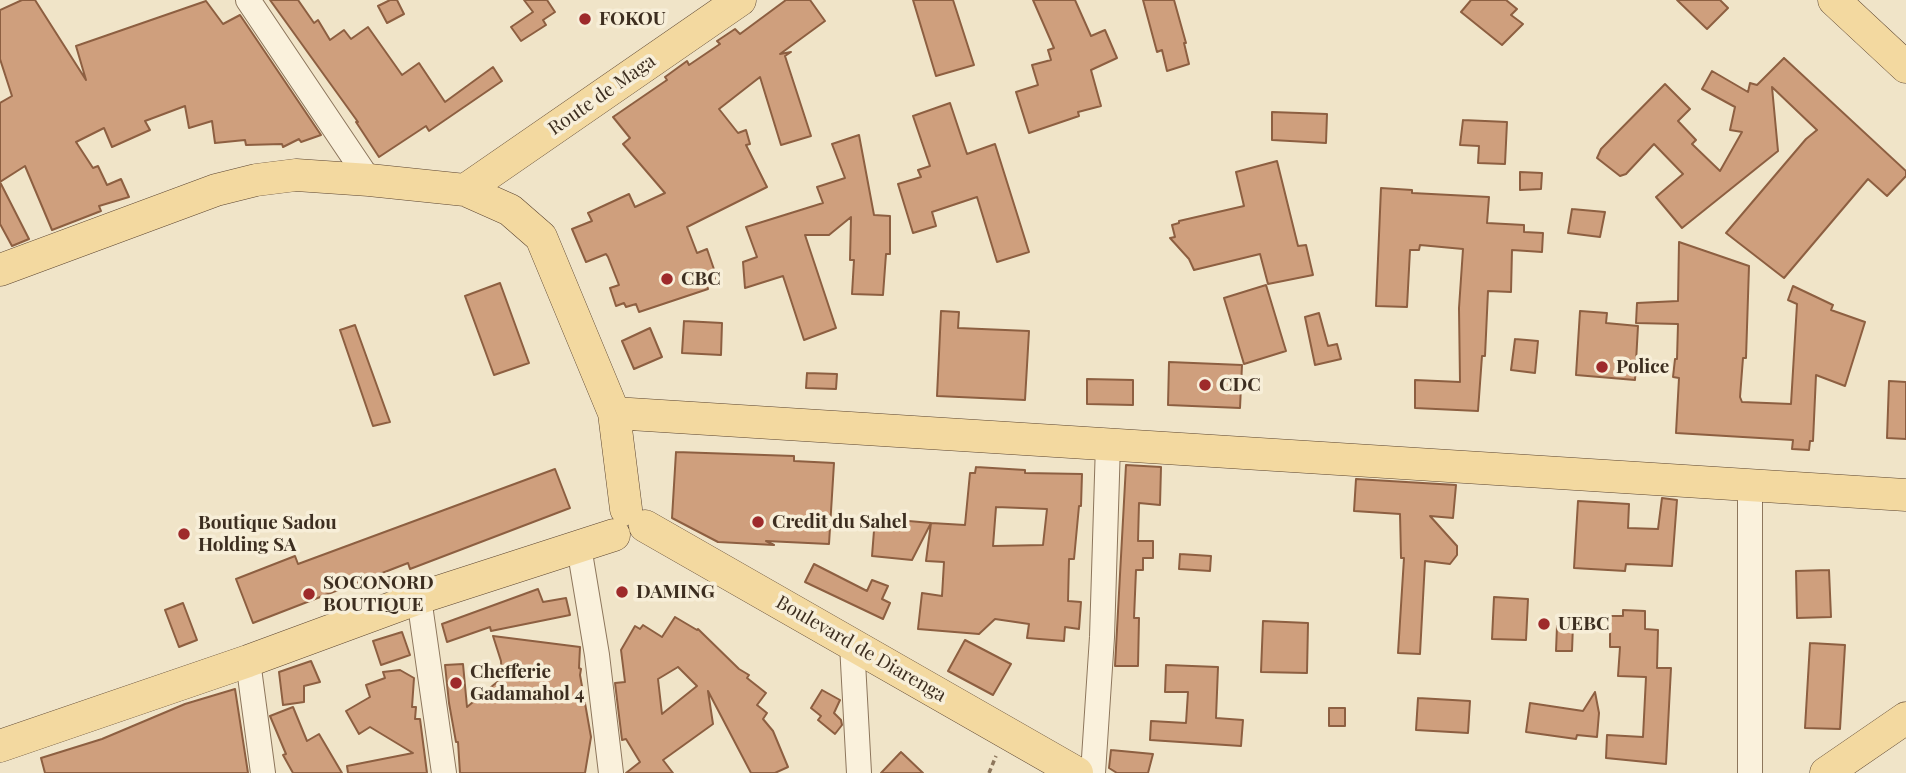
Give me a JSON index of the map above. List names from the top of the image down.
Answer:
{
  "streets": {
    "main road": ["Route de Maga", "Boulevard de Diarenga"]
  },
  "places": [
    "FOKOU",
    "CBC",
    "Police",
    "CDC",
    "Credit du Sahel",
    "Boutique Sadou Holding SA",
    "DAMING",
    "SOCONORD BOUTIQUE",
    "UEBC",
    "Chefferie Gadamahol 4"
  ]
}
